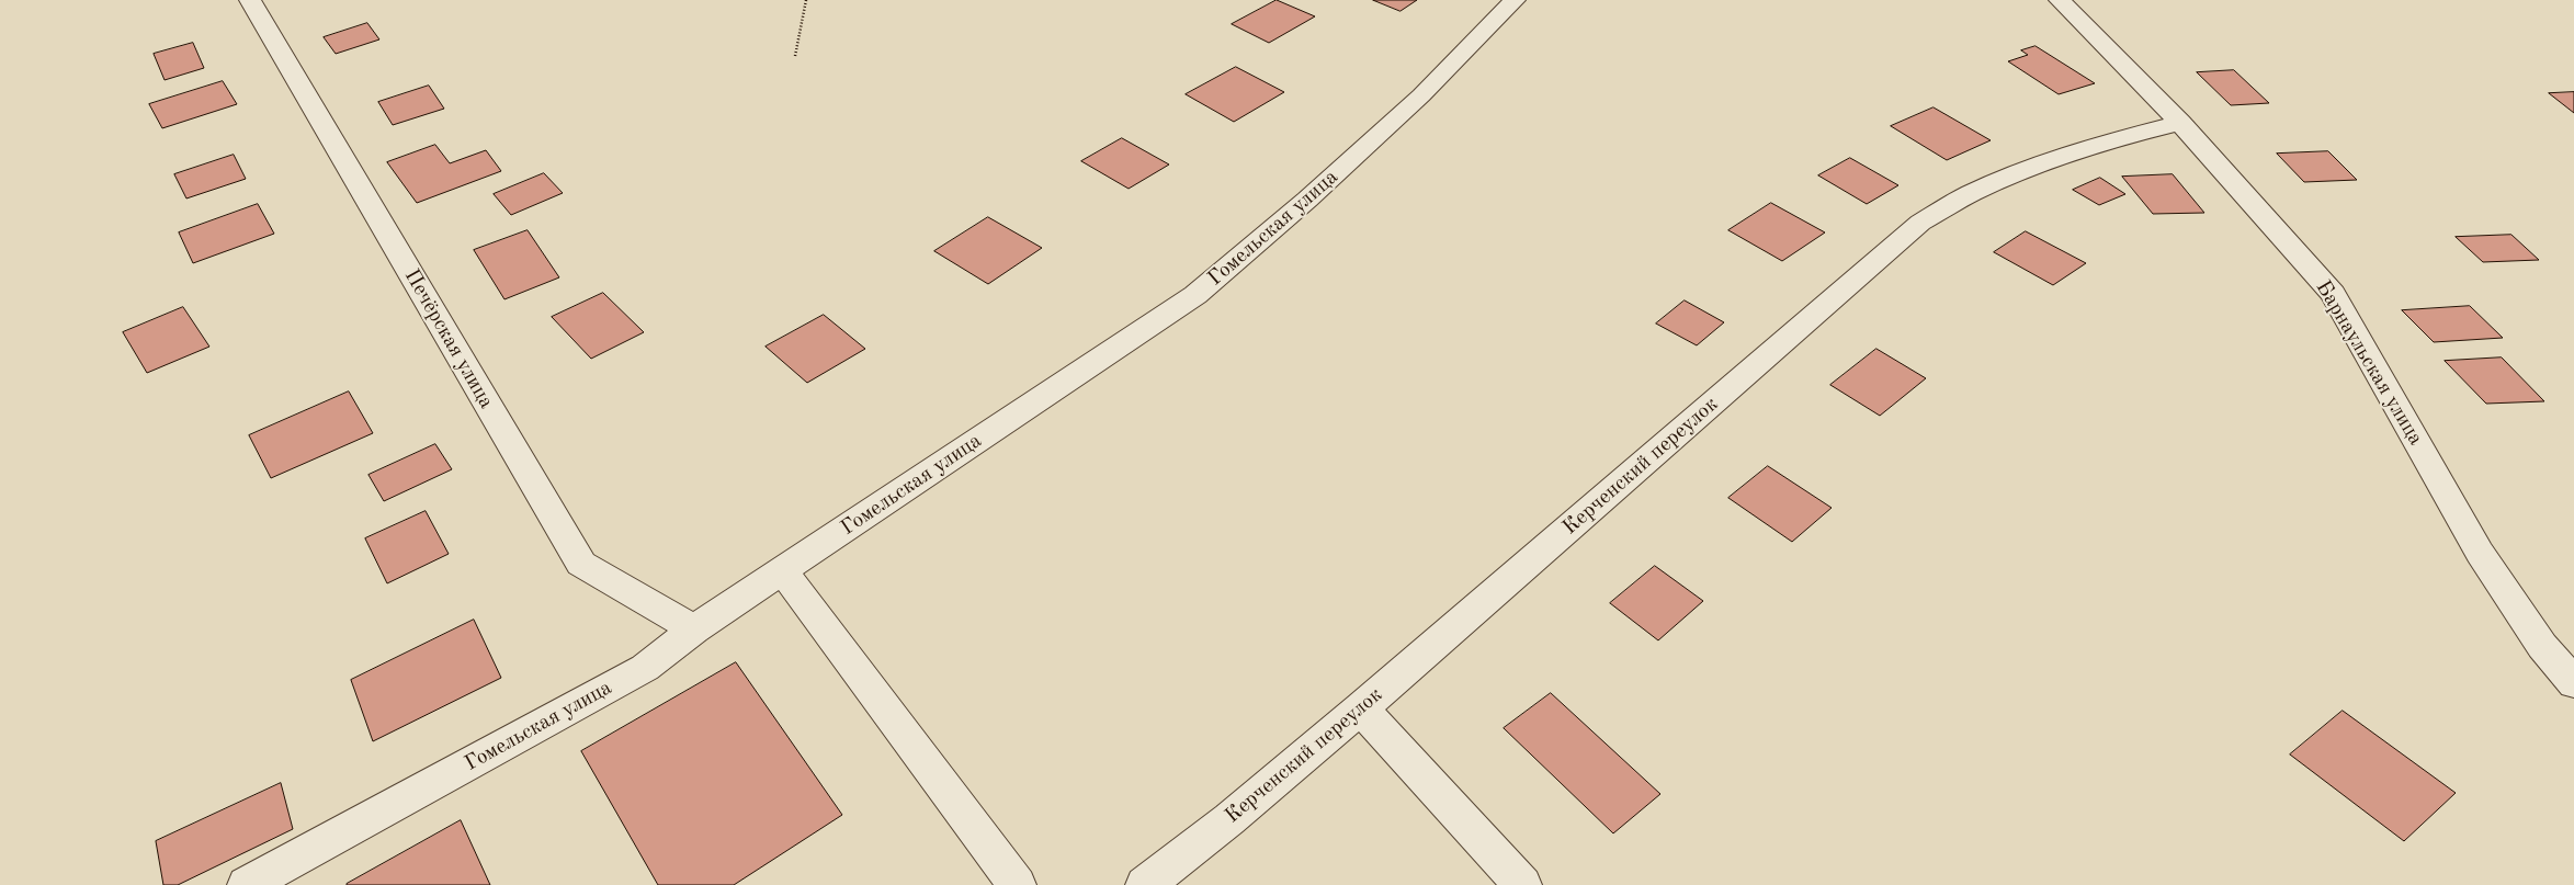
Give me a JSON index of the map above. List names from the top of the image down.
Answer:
{
  "streets": {
    "street": [
      "Гомельская улица",
      "Печёрская улица",
      "Барнаульская улица",
      "Керченский переулок"
    ]
  },
  "crossings": [
    ["Гомельская улица", "Печёрская улица"],
    ["Барнаульская улица", "Керченский переулок"]
  ]
}
